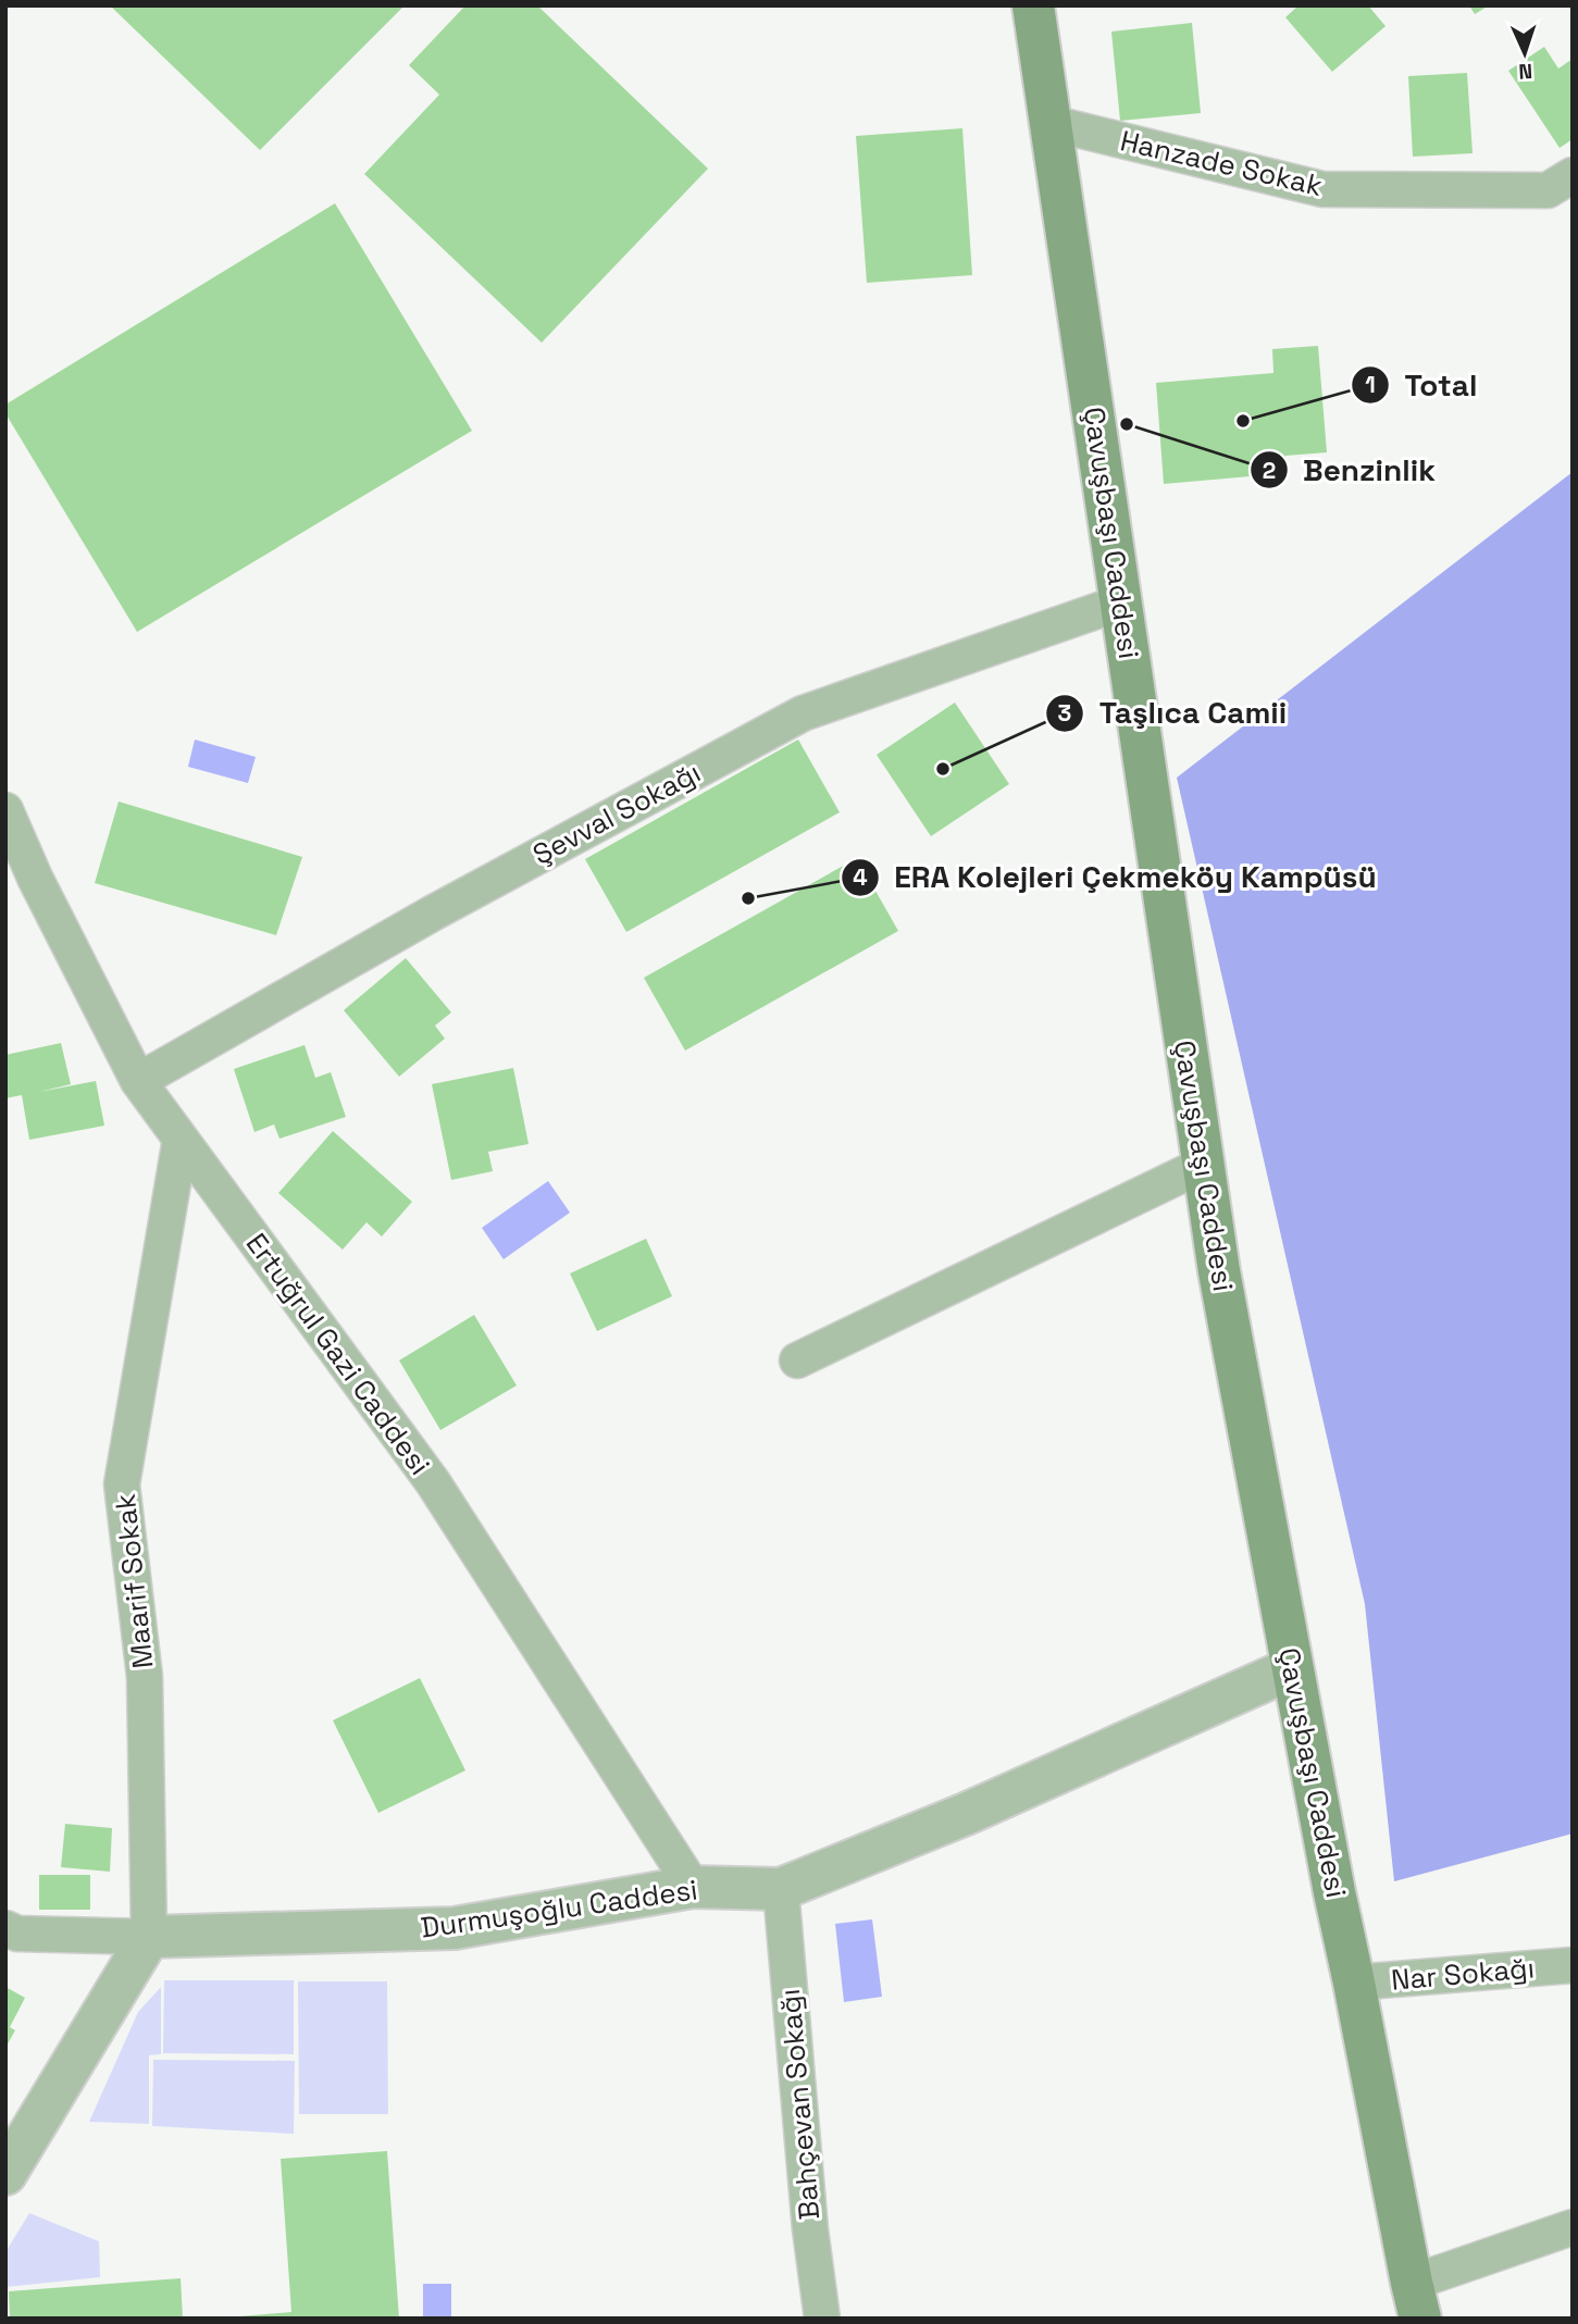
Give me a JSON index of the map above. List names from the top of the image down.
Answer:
{
  "streets": {
    "main road": ["Çavuşbaşı Caddesi"],
    "street": [
      "Hanzade Sokak",
      "Şevval Sokağı",
      "Ertuğrul Gazi Caddesi",
      "Maarif Sokak",
      "Durmuşoğlu Caddesi",
      "Nar Sokağı",
      "Bahçevan Sokağı"
    ]
  },
  "crossings": [
    ["Hanzade Sokak", "Çavuşbaşı Caddesi"],
    ["Çavuşbaşı Caddesi", "Şevval Sokağı"],
    ["Çavuşbaşı Caddesi", "Durmuşoğlu Caddesi"],
    ["Çavuşbaşı Caddesi", "Nar Sokağı"],
    ["Şevval Sokağı", "Ertuğrul Gazi Caddesi"],
    ["Ertuğrul Gazi Caddesi", "Maarif Sokak"],
    ["Ertuğrul Gazi Caddesi", "Durmuşoğlu Caddesi"],
    ["Maarif Sokak", "Durmuşoğlu Caddesi"],
    ["Durmuşoğlu Caddesi", "Bahçevan Sokağı"]
  ],
  "places": [
    "Total",
    "Benzinlik",
    "Taşlıca Camii",
    "ERA Kolejleri Çekmeköy Kampüsü"
  ],
  "north": "bottom"
}
